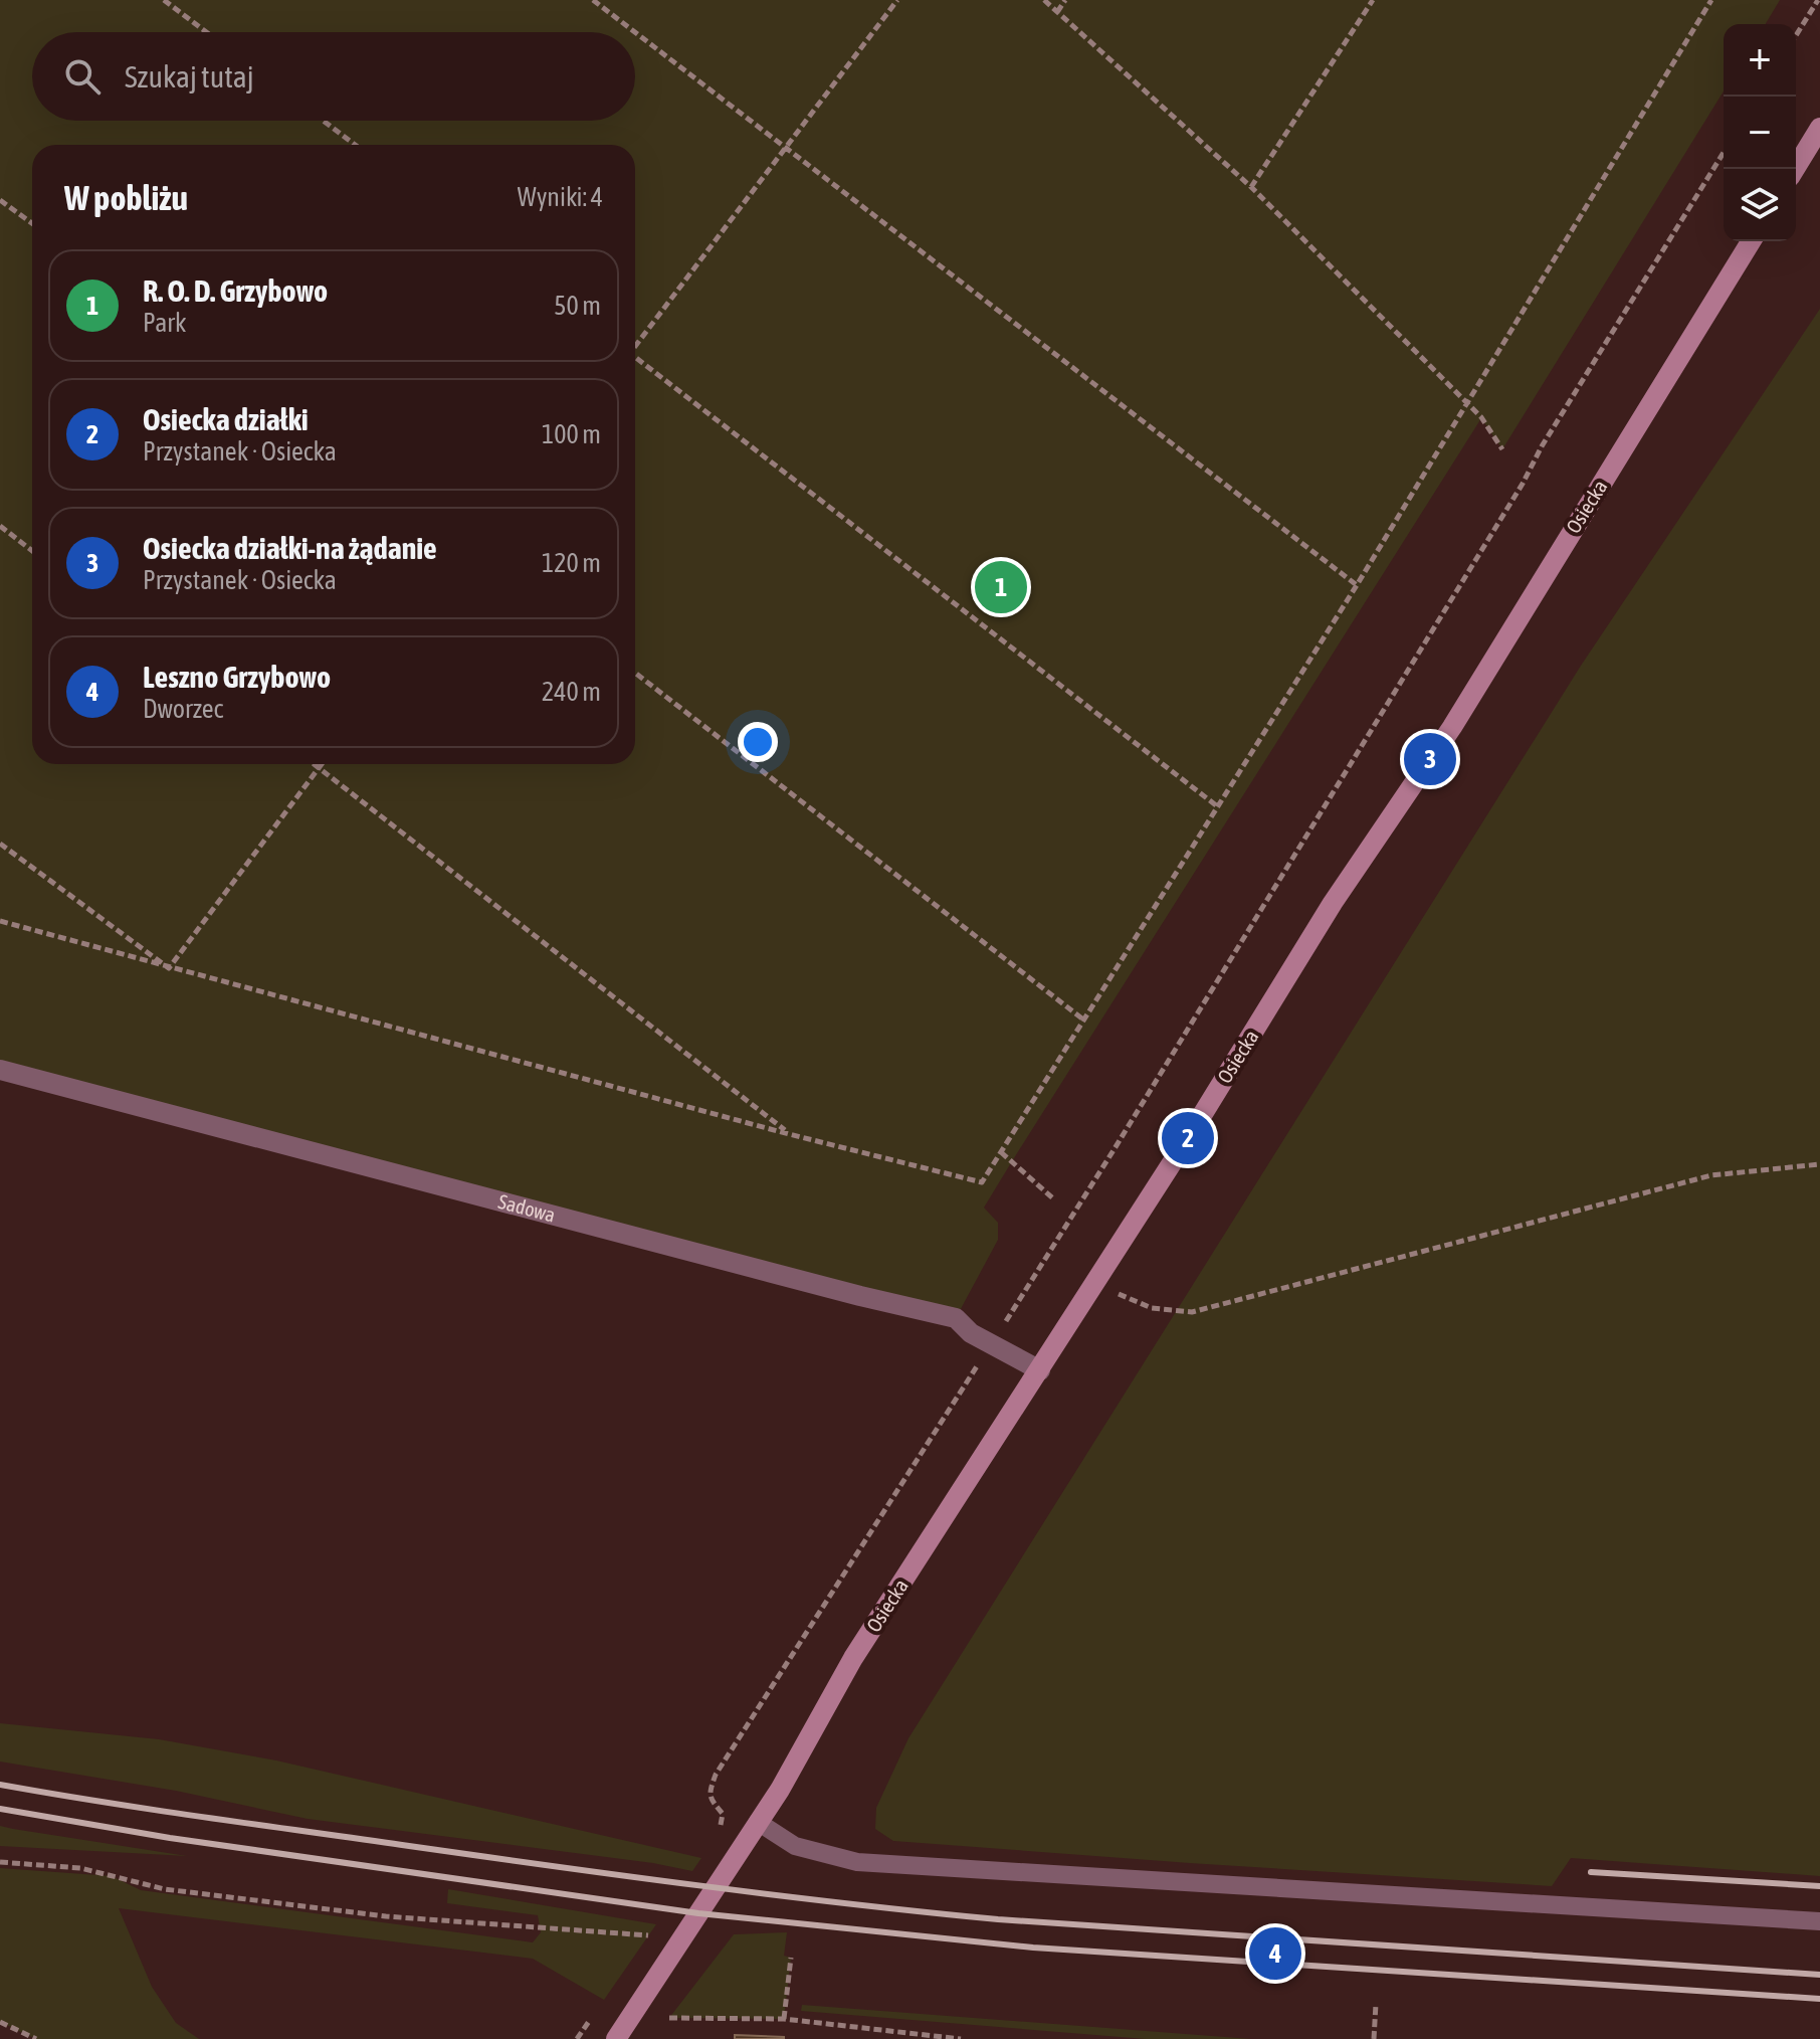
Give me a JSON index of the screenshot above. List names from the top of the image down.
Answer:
{
  "streets": {
    "main road": ["Osiecka"],
    "street": ["Sadowa"]
  },
  "crossings": [
    ["Osiecka", "Sadowa"]
  ],
  "page": {
    "map_buttons": ["+", "−"],
    "search": "Szukaj tutaj",
    "heading": ["W pobliżu", "Wyniki: 4"],
    "list": [
      {
        "mark": "1",
        "name": "R. O. D. Grzybowo",
        "note": "Park",
        "value": "50 m"
      },
      {
        "mark": "2",
        "name": "Osiecka działki",
        "note": "Przystanek · Osiecka",
        "value": "100 m"
      },
      {
        "mark": "3",
        "name": "Osiecka działki-na żądanie",
        "note": "Przystanek · Osiecka",
        "value": "120 m"
      },
      {
        "mark": "4",
        "name": "Leszno Grzybowo",
        "note": "Dworzec",
        "value": "240 m"
      }
    ],
    "pins": [
      "1",
      "3",
      "2",
      "4"
    ]
  }
}
